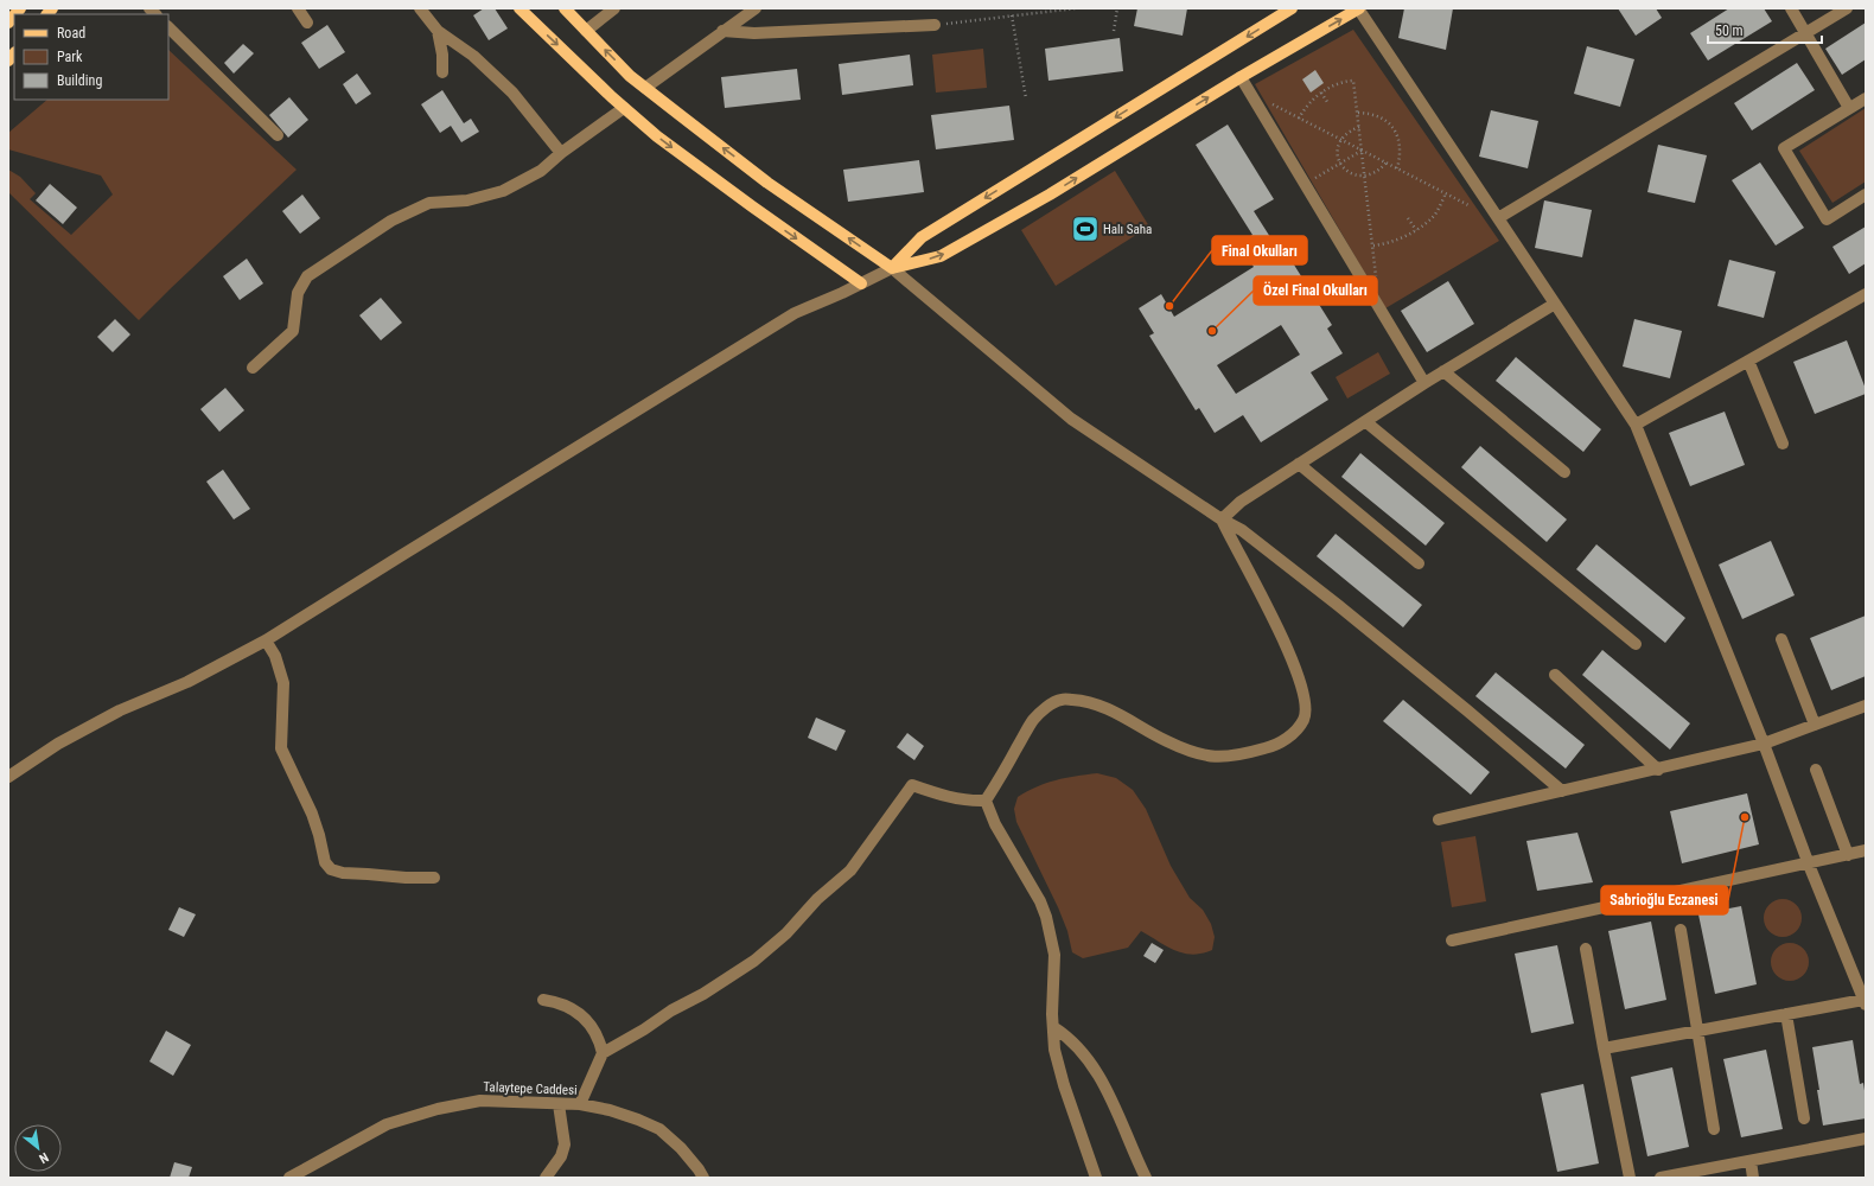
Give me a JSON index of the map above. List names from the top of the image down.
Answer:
{
  "streets": {
    "street": ["Talaytepe Caddesi"]
  },
  "places": {
    "sports": ["Halı Saha"],
    "other": ["Final Okulları", "Özel Final Okulları", "Sabrioğlu Eczanesi"]
  },
  "legend": ["Road", "Park", "Building"],
  "scale_bar": "50 m",
  "north": "bottom right"
}
